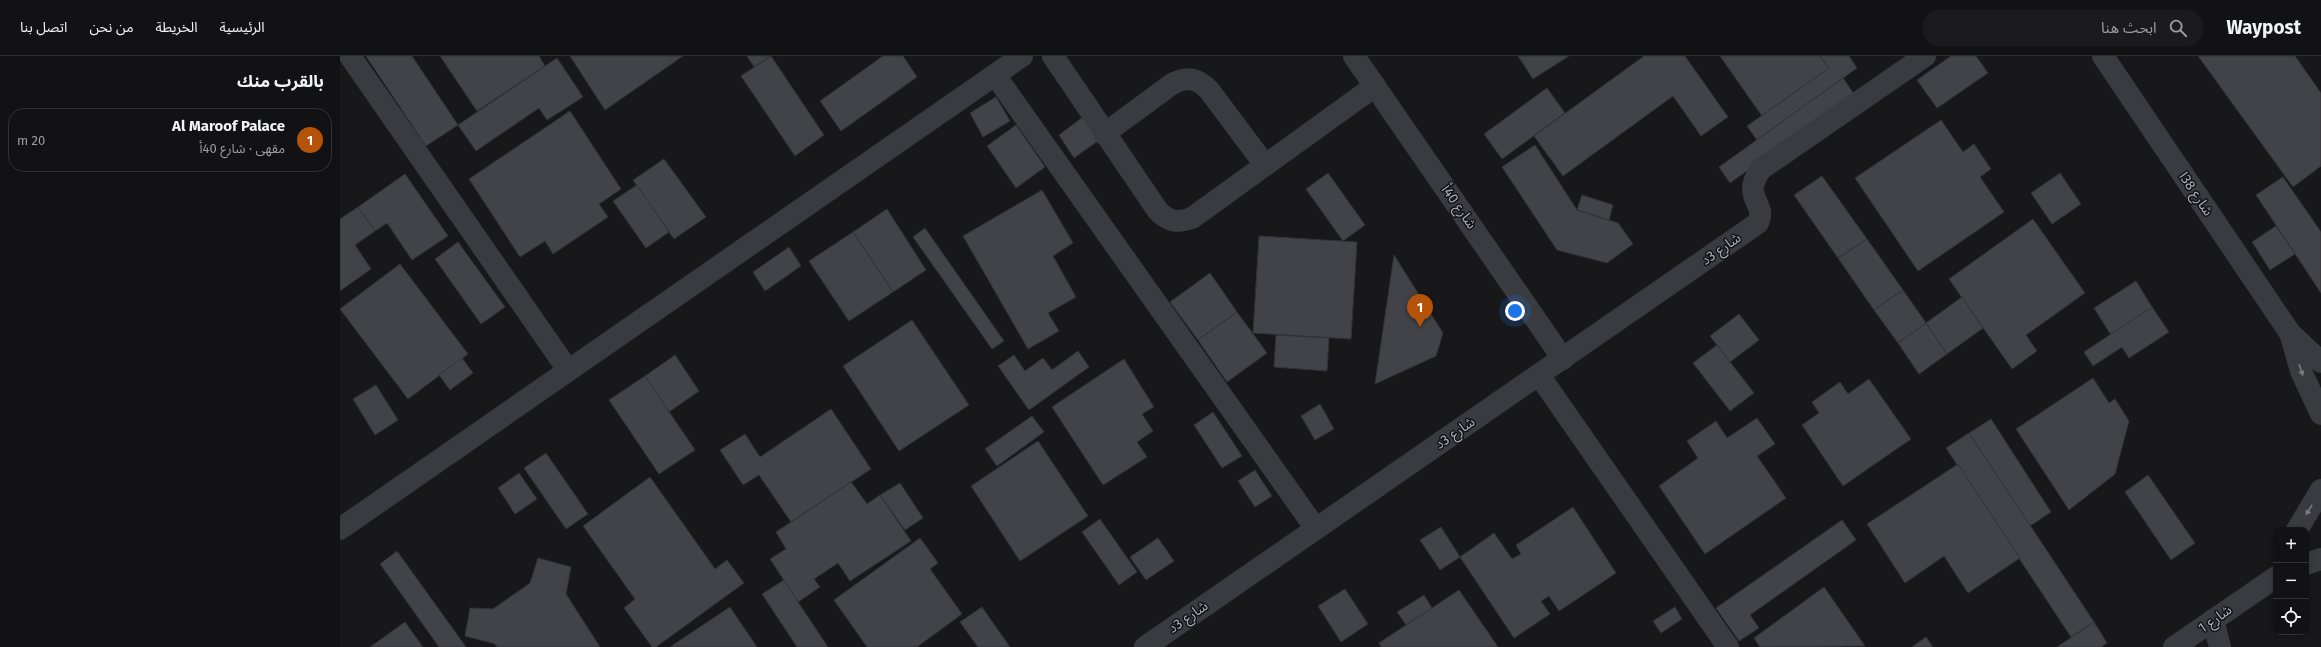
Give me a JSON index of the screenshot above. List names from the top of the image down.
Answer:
{
  "streets": {
    "street": [
      "شارع 38ا",
      "شارع 40أ",
      "شارع 3د",
      "شارع 1"
    ]
  },
  "crossings": [
    ["شارع 40أ", "شارع 3د"]
  ],
  "page": {
    "header": "Waypost",
    "search": "ابحث هنا",
    "nav": [
      "الرئيسية",
      "الخريطة",
      "من نحن",
      "اتصل بنا"
    ],
    "heading": "بالقرب منك",
    "list": [
      {
        "mark": "1",
        "name": "Al Maroof Palace",
        "note": "مقهى · شارع 40أ",
        "value": "20 m"
      }
    ],
    "pins": "1",
    "map_buttons": ["+", "−"]
  }
}
